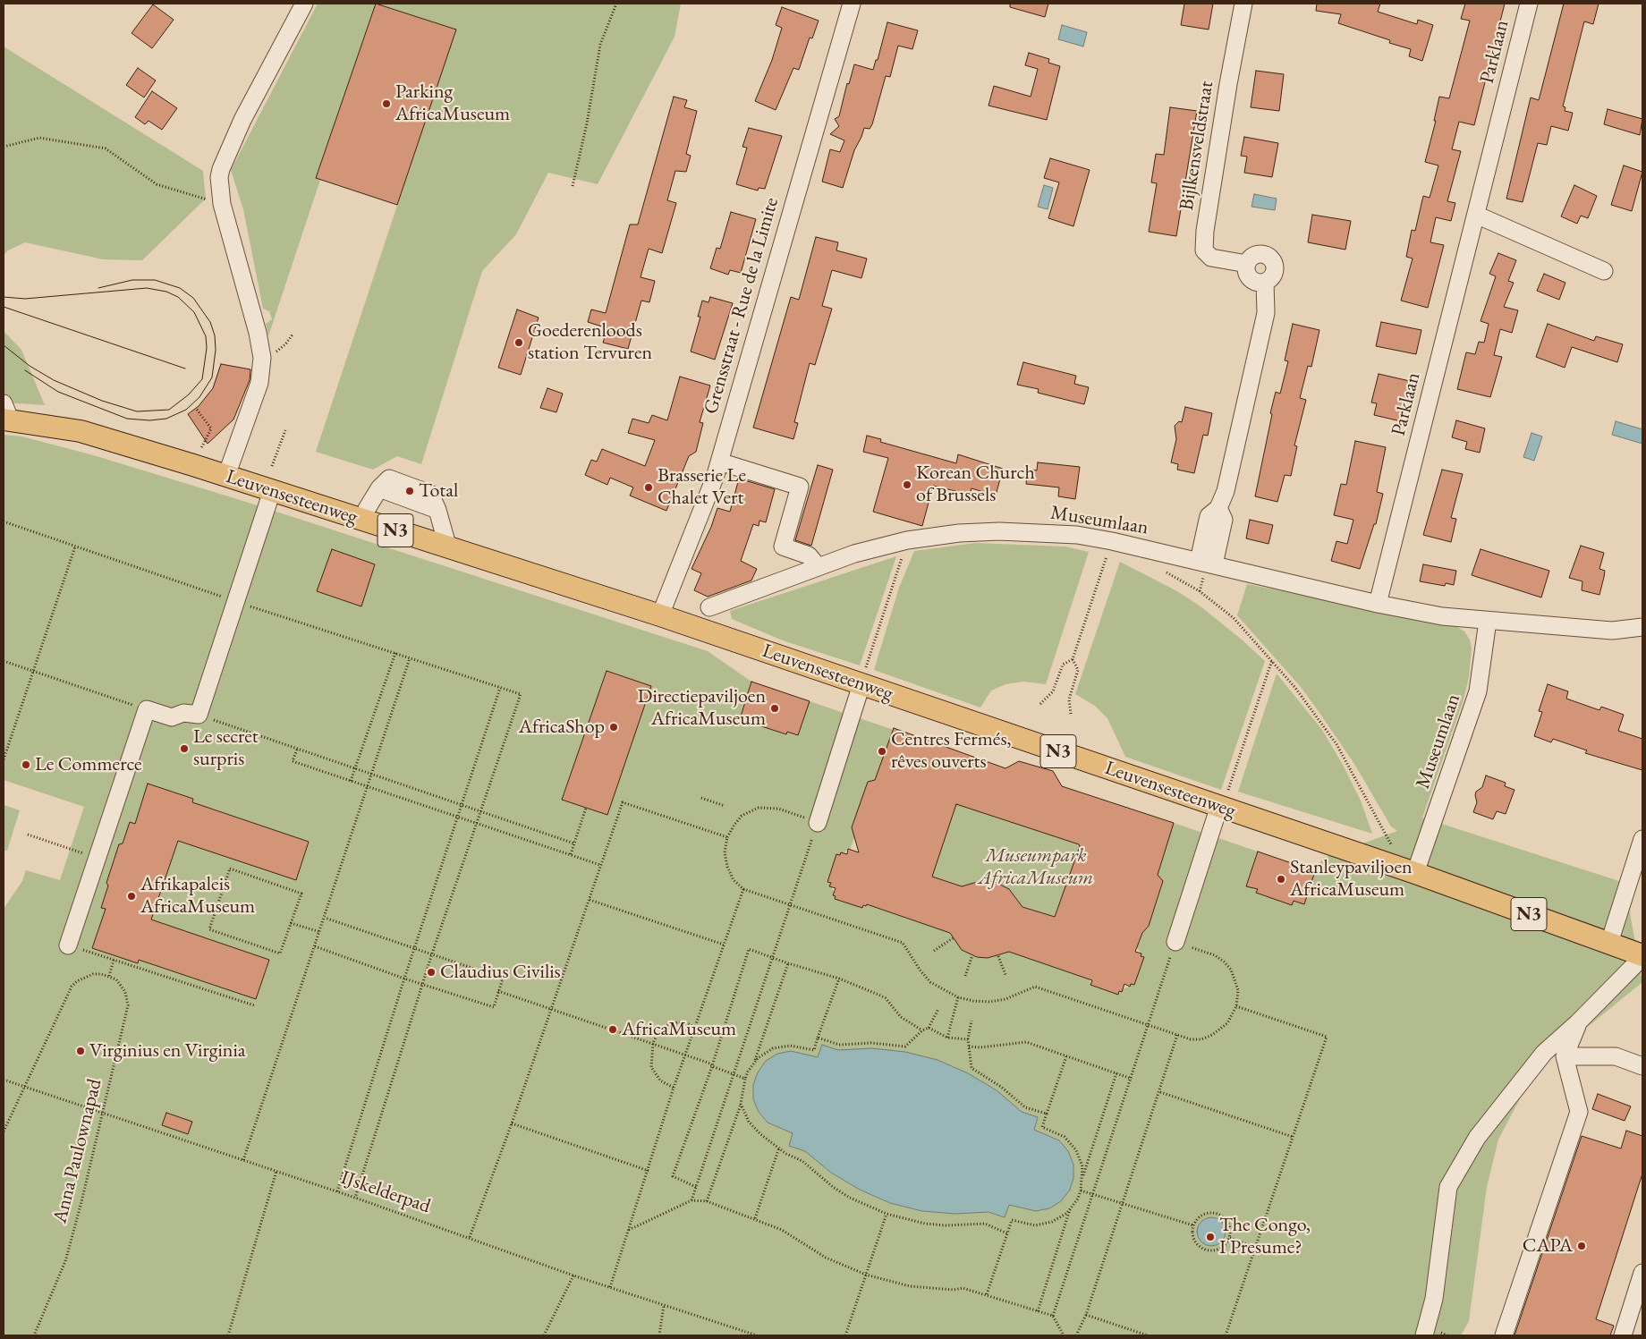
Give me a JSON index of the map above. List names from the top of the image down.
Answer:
{
  "streets": {
    "main road": ["Leuvensesteenweg", "N3"],
    "street": [
      "Parklaan",
      "Bijlkensveldstraat",
      "Grensstraat - Rue de la Limite",
      "Museumlaan"
    ],
    "path": ["Anna Paulownapad", "IJskelderpad"]
  },
  "crossings": [
    ["Parklaan", "Museumlaan"],
    ["Grensstraat - Rue de la Limite", "Leuvensesteenweg"],
    ["Leuvensesteenweg", "Museumlaan"],
    ["Anna Paulownapad", "IJskelderpad"]
  ],
  "parks": ["Museumpark AfricaMuseum"],
  "places": [
    "Parking AfricaMuseum",
    "Goederenloods station Tervuren",
    "Korean Church of Brussels",
    "Brasserie Le Chalet Vert",
    "Total",
    "Directiepaviljoen AfricaMuseum",
    "AfricaShop",
    "Le secret surpris",
    "Centres Fermés, rêves ouverts",
    "Le Commerce",
    "Stanleypaviljoen AfricaMuseum",
    "Afrikapaleis AfricaMuseum",
    "Claudius Civilis",
    "AfricaMuseum",
    "Virginius en Virginia",
    "The Congo, I Presume?",
    "CAPA"
  ]
}
